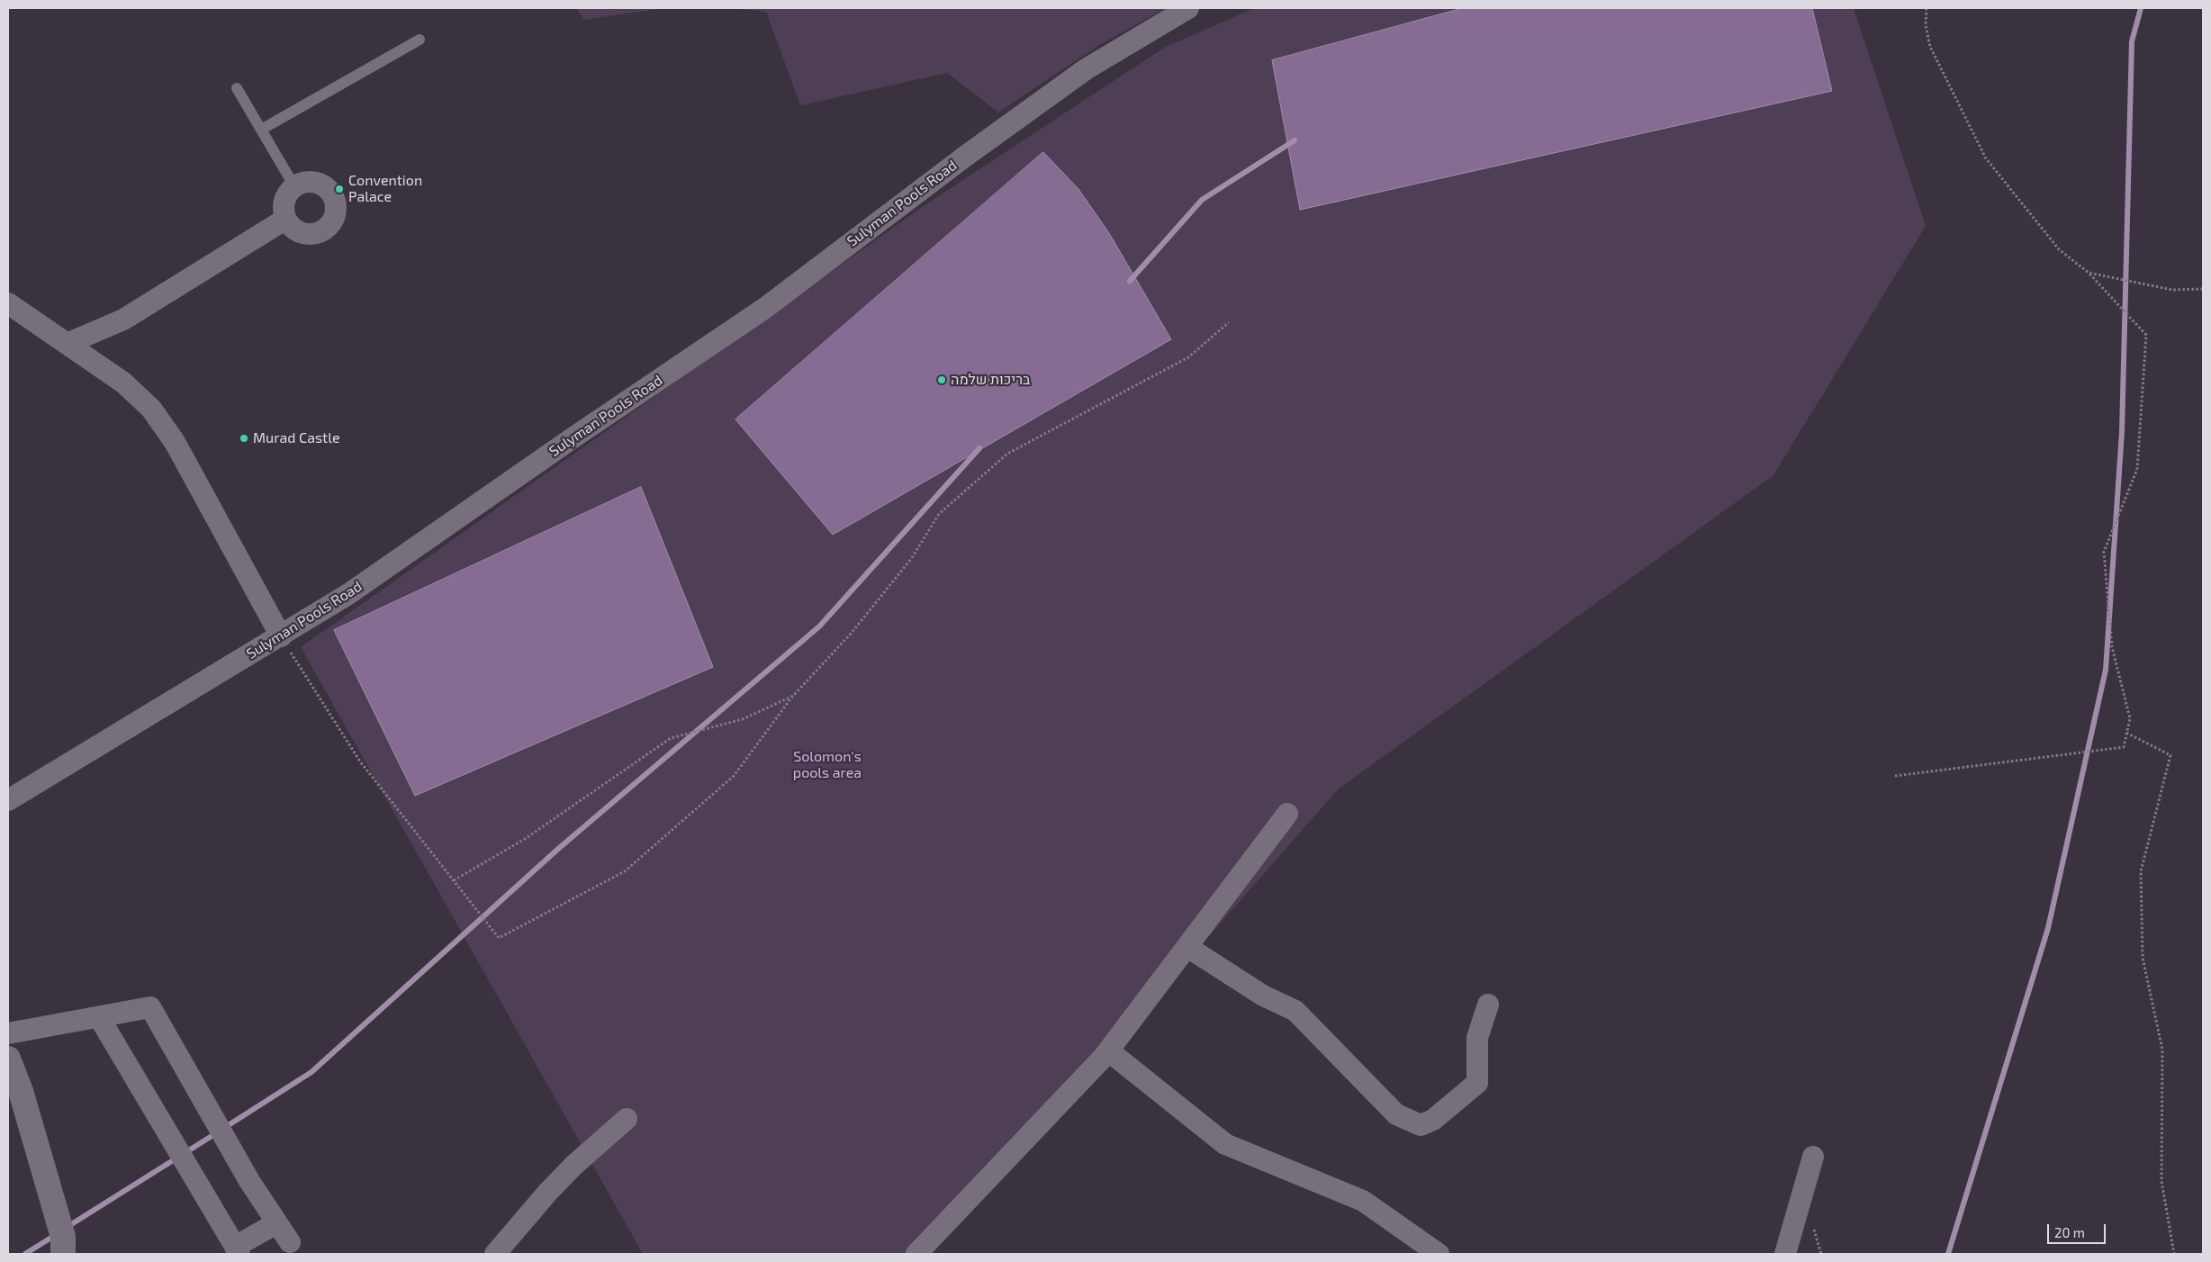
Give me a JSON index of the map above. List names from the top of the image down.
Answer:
{
  "streets": {
    "street": ["Sulyman Pools Road"]
  },
  "parks": ["Solomon's pools area"],
  "places": ["Convention Palace", "בריכות שלמה", "Murad Castle"],
  "scale_bar": "20 m"
}
